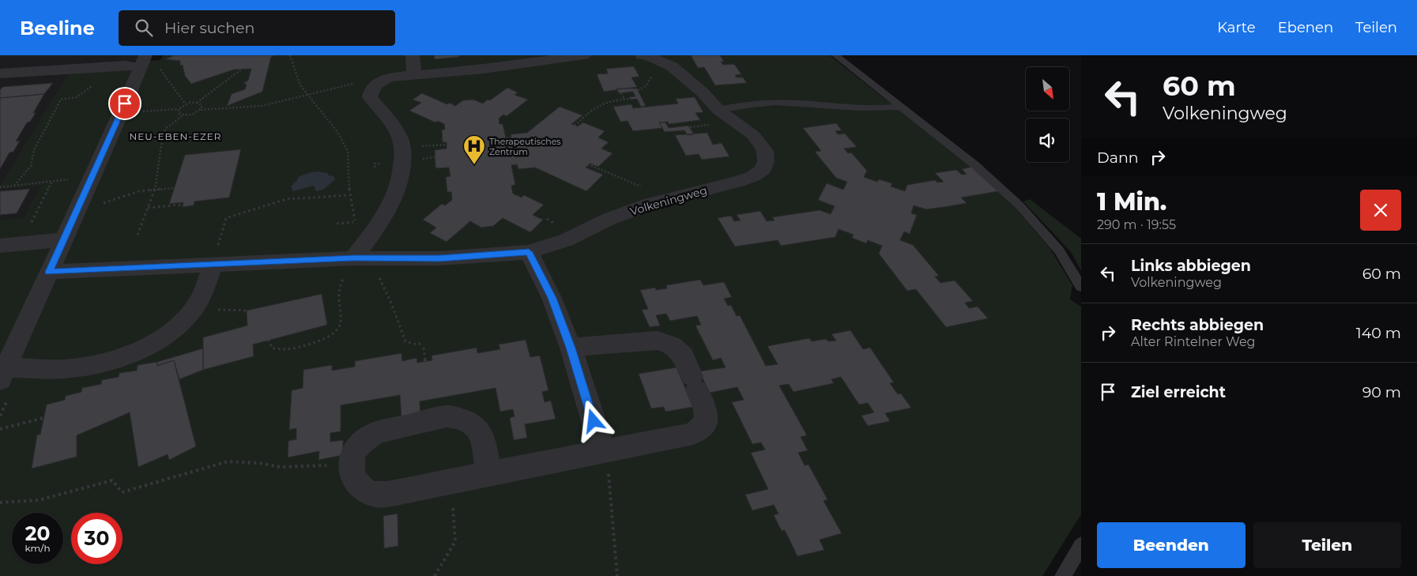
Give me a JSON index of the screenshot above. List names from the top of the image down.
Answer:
{
  "streets": {
    "street": ["Volkeningweg"]
  },
  "districts": ["NEU-EBEN-EZER"],
  "places": {
    "hospital": ["Therapeutisches Zentrum"]
  },
  "north": "bottom right",
  "page": {
    "header": "Beeline",
    "search": "Hier suchen",
    "nav": ["Karte", "Ebenen", "Teilen"],
    "turn": ["60 m", "Volkeningweg"],
    "then": "Dann",
    "heading": ["1 Min.", "290 m · 19:55"],
    "list": [
      {
        "name": "Links abbiegen",
        "note": "Volkeningweg",
        "value": "60 m"
      },
      {
        "name": "Rechts abbiegen",
        "note": "Alter Rintelner Weg",
        "value": "140 m"
      },
      {
        "name": "Ziel erreicht",
        "value": "90 m"
      }
    ],
    "speed": "20 km/h",
    "limit": "30",
    "buttons": ["Beenden", "Teilen"]
  }
}
